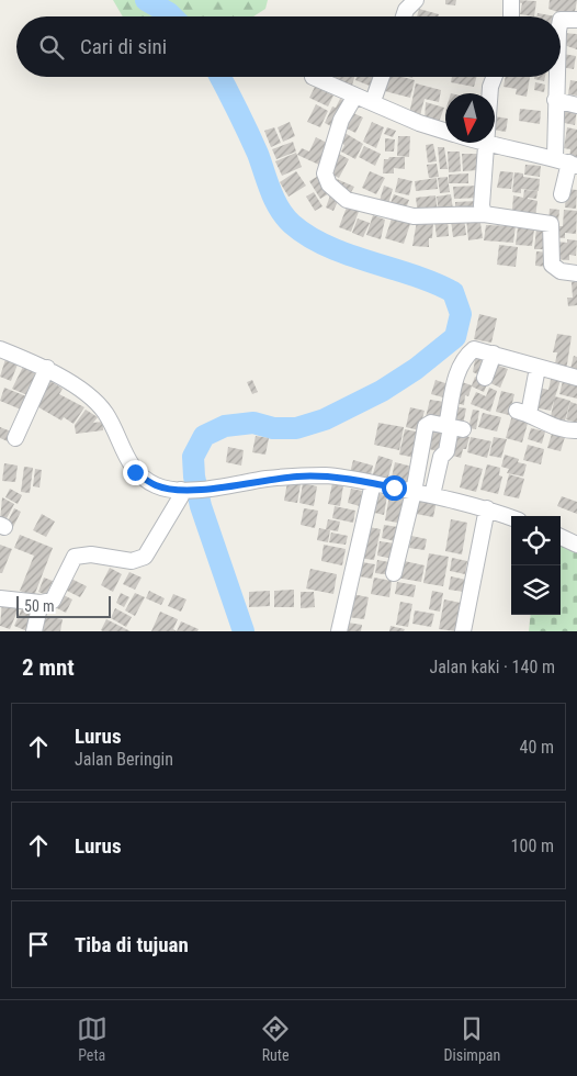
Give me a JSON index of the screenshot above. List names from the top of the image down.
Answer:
{
  "scale_bar": "50 m",
  "north": "bottom",
  "page": {
    "search": "Cari di sini",
    "scale": "50 m",
    "heading": ["2 mnt", "Jalan kaki · 140 m"],
    "list": [
      ["Lurus", "Jalan Beringin", "40 m"],
      ["Lurus", "100 m"],
      "Tiba di tujuan"
    ],
    "nav": ["Peta", "Rute", "Disimpan"]
  }
}
